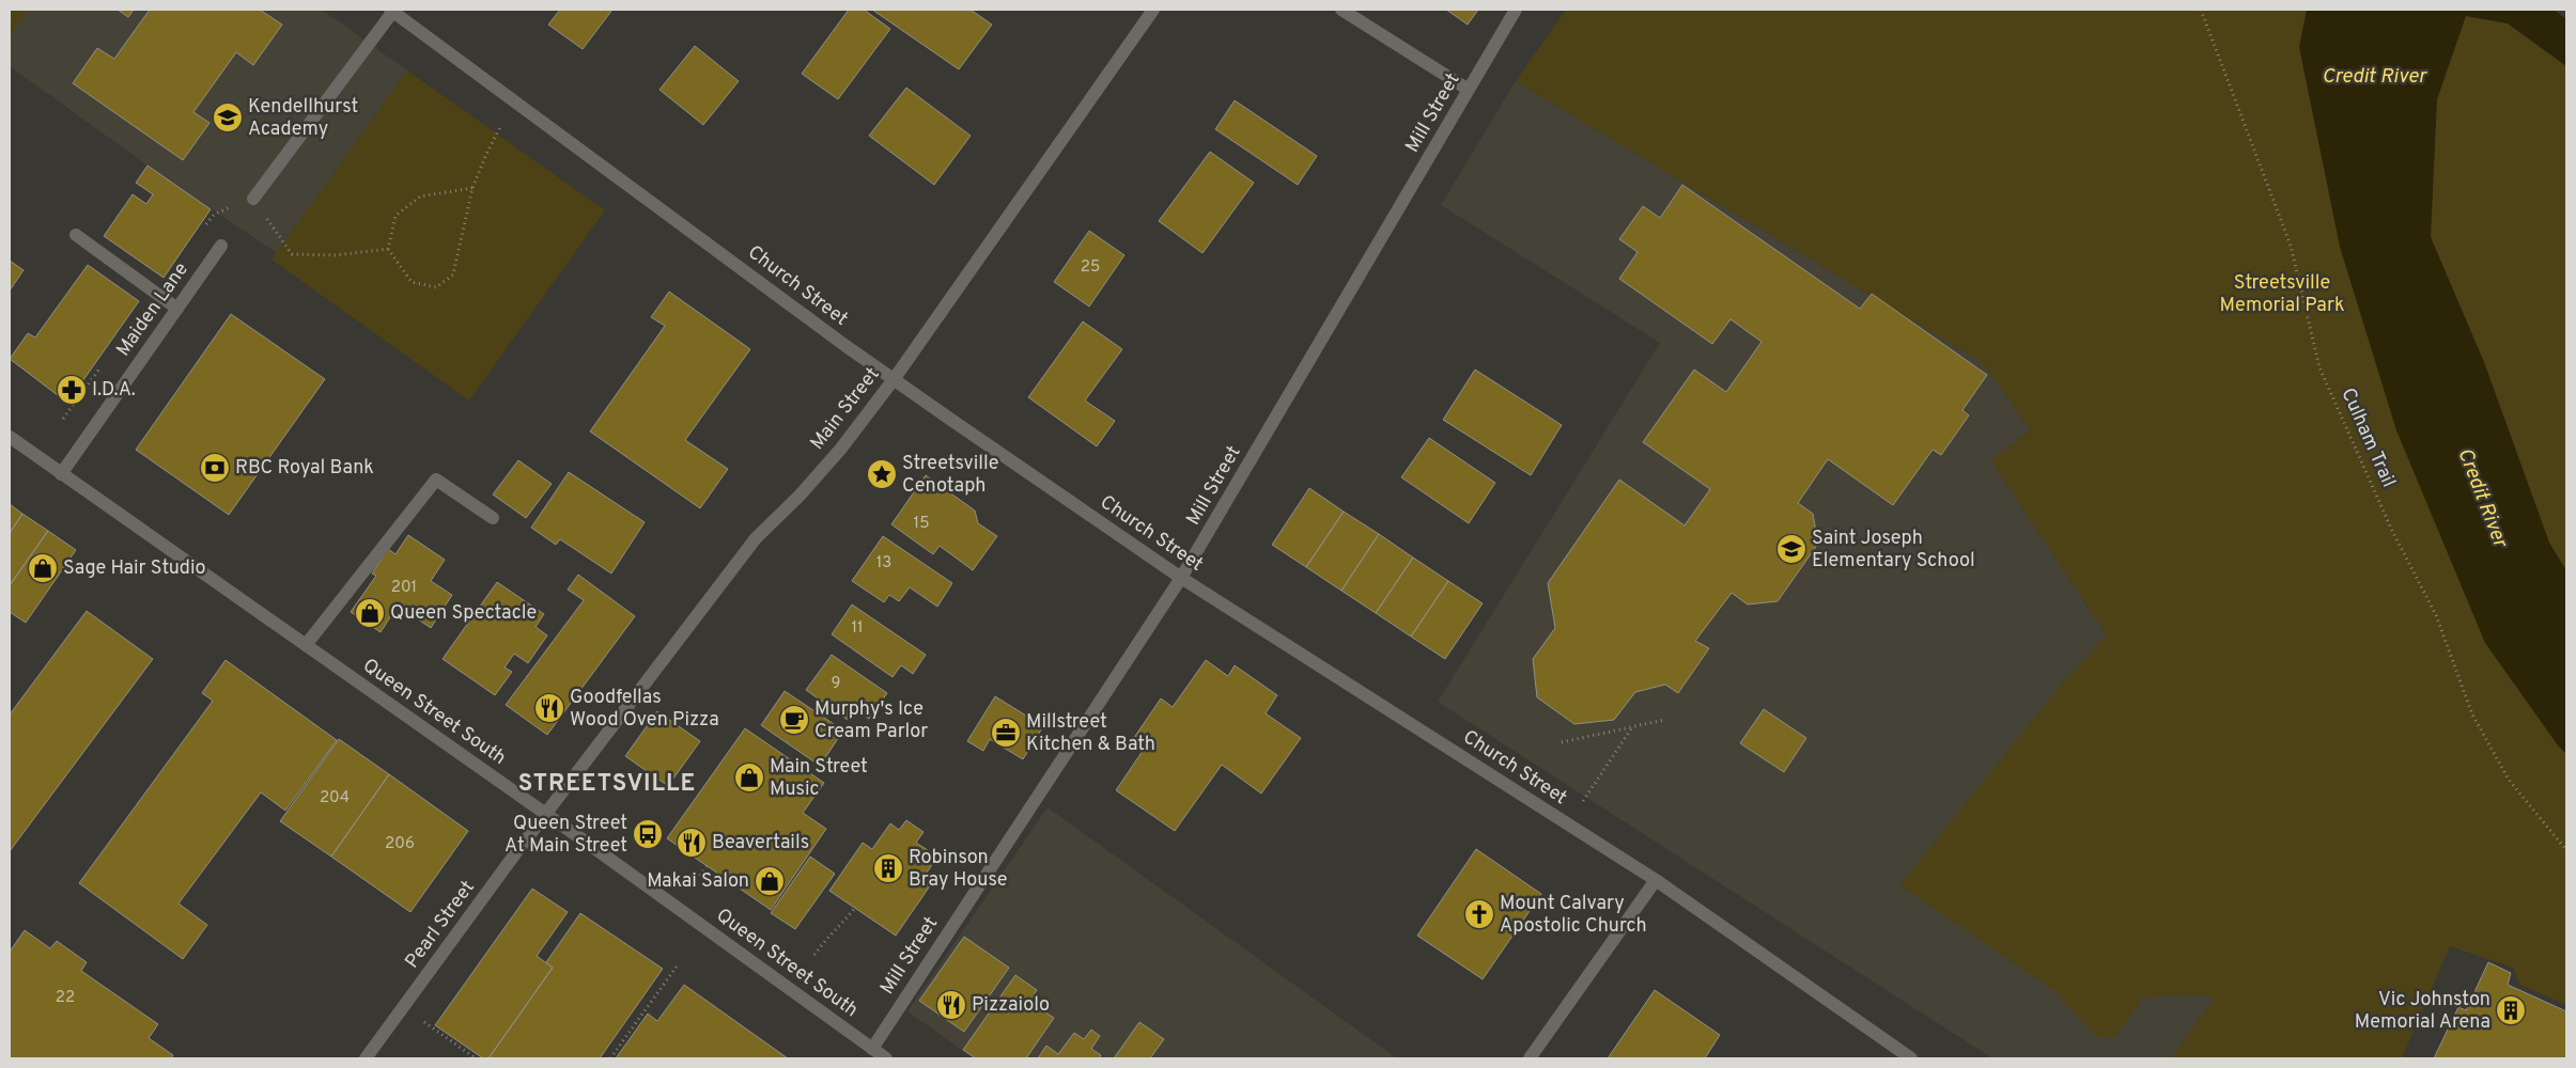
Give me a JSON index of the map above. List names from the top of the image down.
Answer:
{
  "streets": {
    "street": [
      "Mill Street",
      "Church Street",
      "Maiden Lane",
      "Main Street",
      "Queen Street South",
      "Pearl Street"
    ],
    "path": ["Culham Trail"]
  },
  "crossings": [
    ["Mill Street", "Church Street"],
    ["Mill Street", "Queen Street South"],
    ["Church Street", "Main Street"],
    ["Maiden Lane", "Queen Street South"],
    ["Main Street", "Queen Street South"],
    ["Main Street", "Pearl Street"],
    ["Queen Street South", "Pearl Street"]
  ],
  "districts": ["STREETSVILLE"],
  "water": ["Credit River"],
  "parks": ["Streetsville Memorial Park"],
  "places": {
    "school or university": ["Kendellhurst Academy", "Saint Joseph Elementary School"],
    "pharmacy": ["I.D.A."],
    "bank": ["RBC Royal Bank"],
    "place": ["Streetsville Cenotaph"],
    "shop": [
      "Sage Hair Studio",
      "Queen Spectacle",
      "Main Street Music",
      "Makai Salon"
    ],
    "restaurant": ["Goodfellas Wood Oven Pizza", "Beavertails", "Pizzaiolo"],
    "cafe": ["Murphy's Ice Cream Parlor"],
    "office": ["Millstreet Kitchen & Bath"],
    "bus stop": ["Queen Street At Main Street"],
    "building": ["Robinson Bray House", "Vic Johnston Memorial Arena"],
    "church": ["Mount Calvary Apostolic Church"]
  },
  "house_numbers": [
    "25",
    "15",
    "13",
    "201",
    "11",
    "9",
    "204",
    "206",
    "22"
  ]
}
